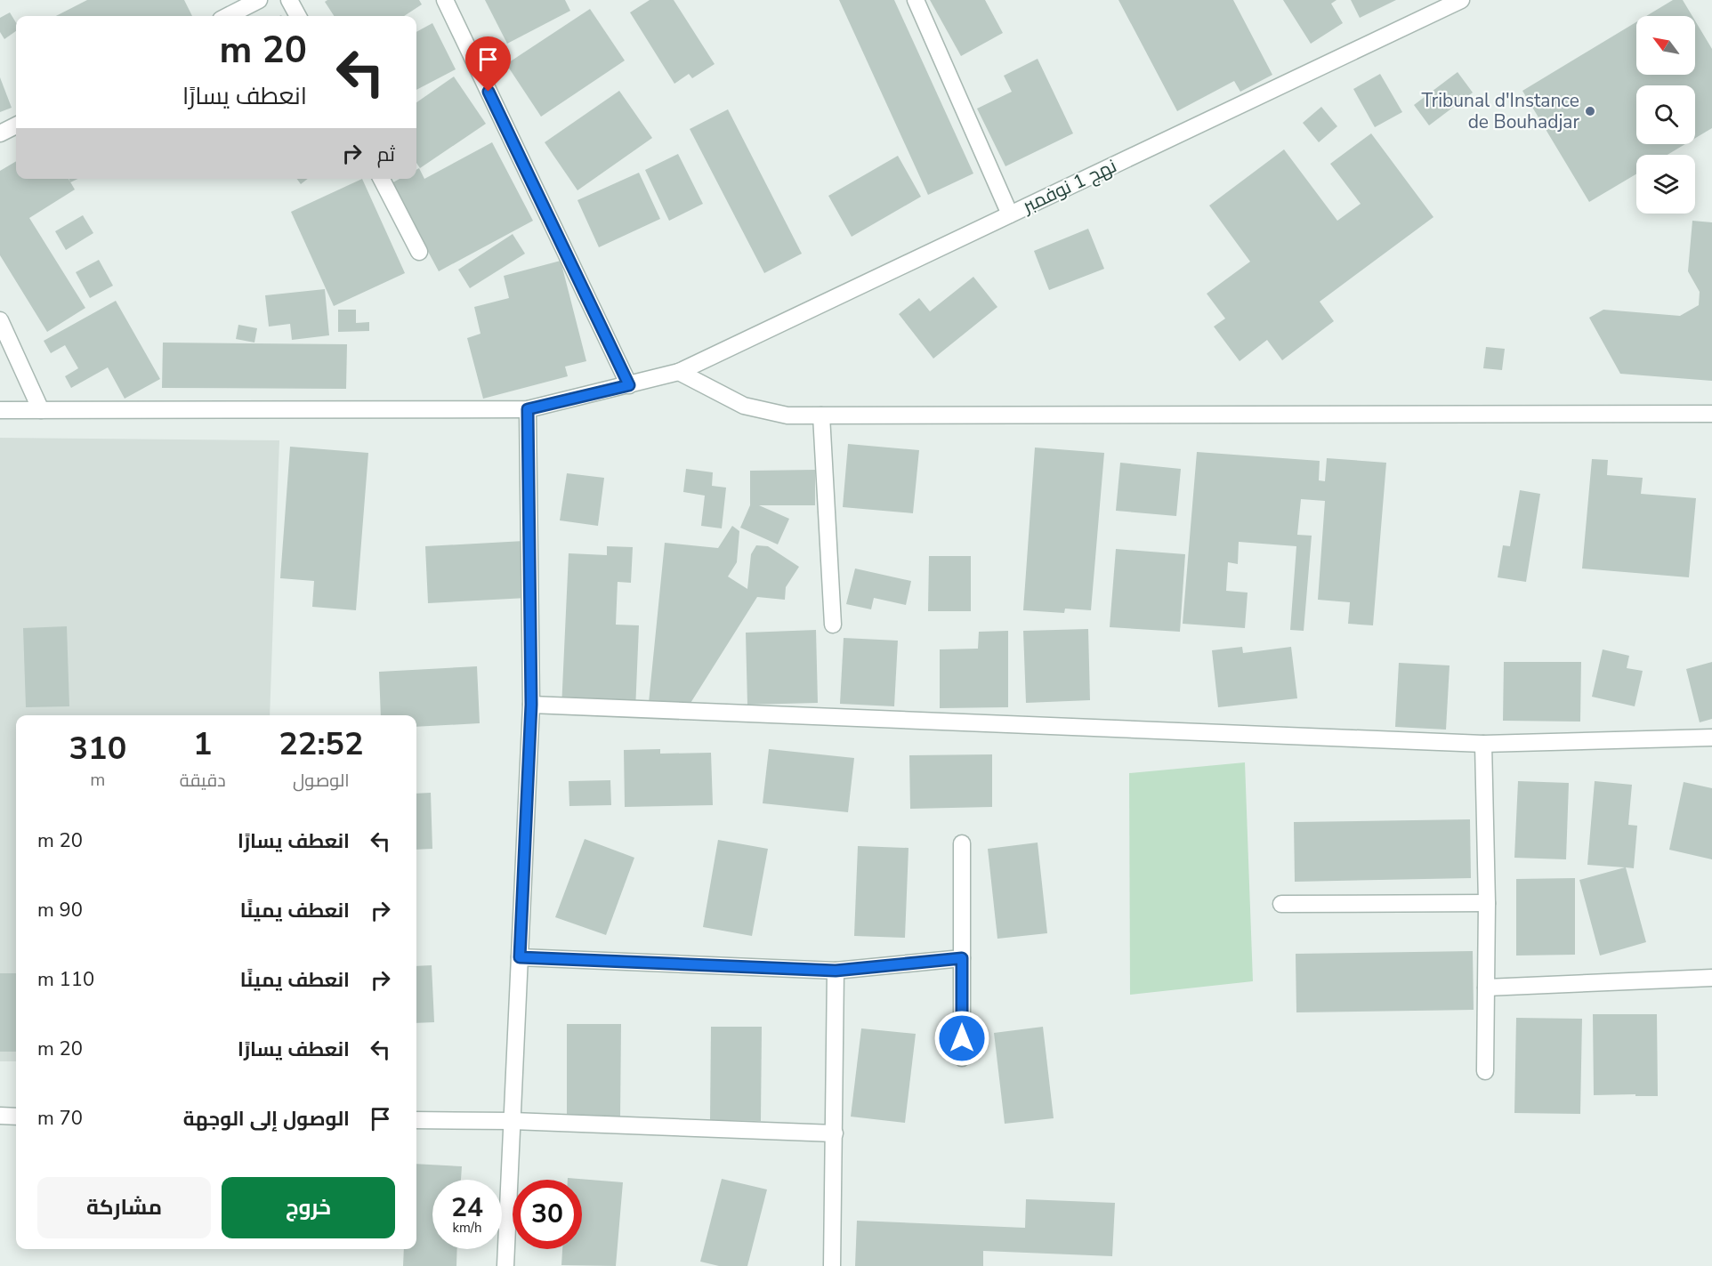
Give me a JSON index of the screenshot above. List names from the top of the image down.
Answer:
{
  "streets": {
    "street": ["نهج 1 نوفمبر"]
  },
  "places": ["Tribunal d'Instance de Bouhadjar"],
  "north": "top left",
  "page": {
    "turn": ["20 m", "انعطف يسارًا"],
    "then": "ثم",
    "eta": [
      "22:52",
      "الوصول",
      "1",
      "دقيقة",
      "310",
      "m"
    ],
    "list": [
      {
        "name": "انعطف يسارًا",
        "value": "20 m"
      },
      {
        "name": "انعطف يمينًا",
        "value": "90 m"
      },
      {
        "name": "انعطف يمينًا",
        "value": "110 m"
      },
      {
        "name": "انعطف يسارًا",
        "value": "20 m"
      },
      {
        "name": "الوصول إلى الوجهة",
        "value": "70 m"
      }
    ],
    "buttons": ["خروج", "مشاركة"],
    "speed": "24 km/h",
    "limit": "30"
  }
}
